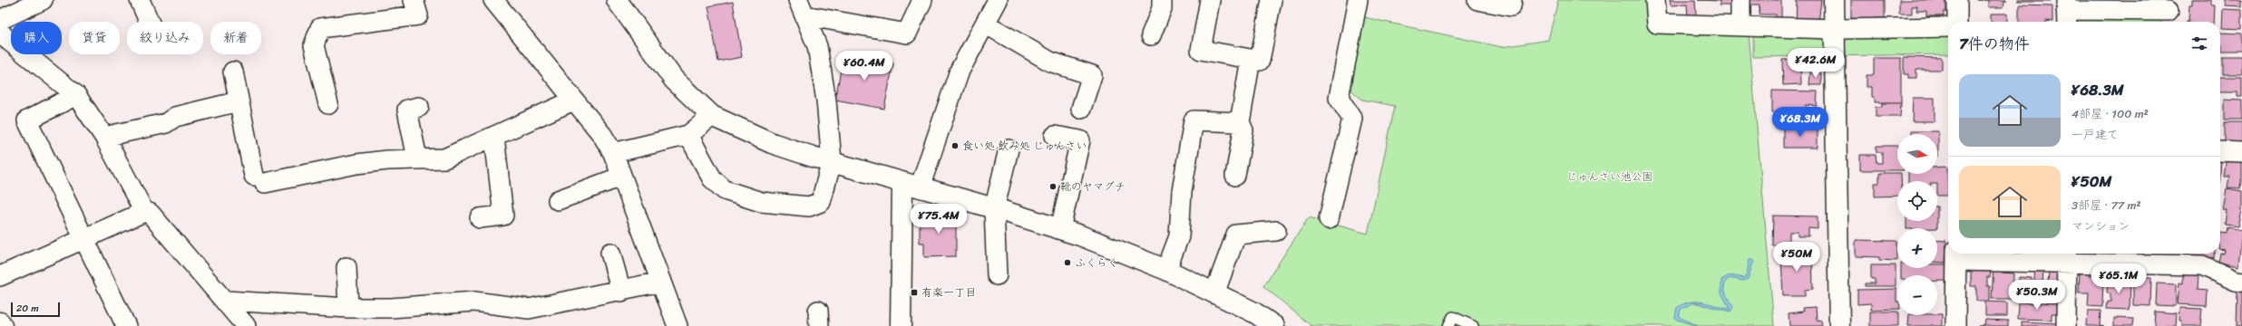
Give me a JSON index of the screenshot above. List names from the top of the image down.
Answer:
{
  "parks": ["じゅんさい池公園"],
  "places": {
    "other": ["食い処 飲み処 じゅんさい", "靴のヤマグチ", "ふくらく"],
    "transit": ["有楽一丁目"]
  },
  "scale_bar": "20 m",
  "north": "right",
  "page": {
    "chip": [
      "購入",
      "賃貸",
      "絞り込み",
      "新着"
    ],
    "heading": "7件の物件",
    "price": [
      "¥42.6M",
      "¥60.4M",
      "¥68.3M",
      "¥75.4M",
      "¥50M",
      "¥65.1M",
      "¥50.3M"
    ],
    "list": [
      {
        "name": "¥68.3M",
        "note": "4部屋 · 100 m² · 一戸建て"
      },
      {
        "name": "¥50M",
        "note": "3部屋 · 77 m² · マンション"
      }
    ],
    "map_buttons": ["+", "−"],
    "scale": "20 m"
  }
}
